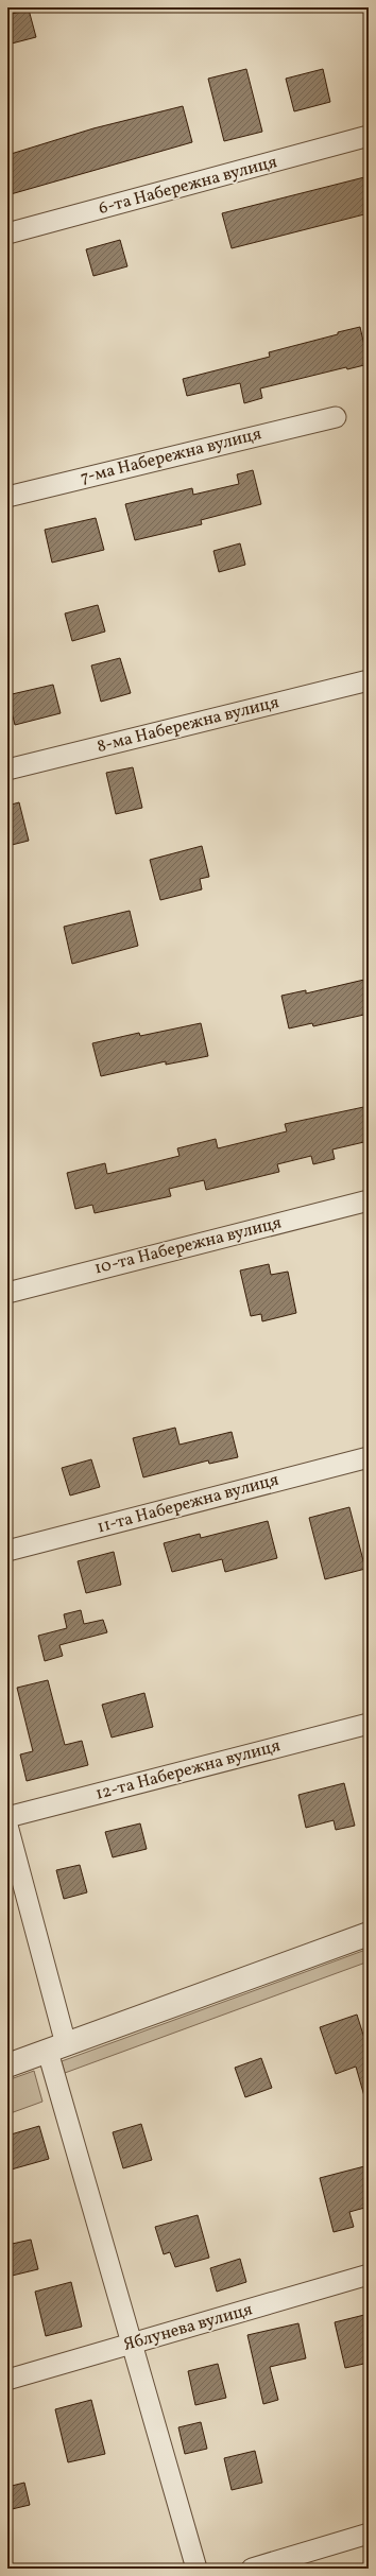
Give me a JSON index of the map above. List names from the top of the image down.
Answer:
{
  "streets": {
    "street": [
      "6-та Набережна вулиця",
      "7-ма Набережна вулиця",
      "8-ма Набережна вулиця",
      "10-та Набережна вулиця",
      "11-та Набережна вулиця",
      "12-та Набережна вулиця",
      "Яблунева вулиця"
    ]
  }
}
